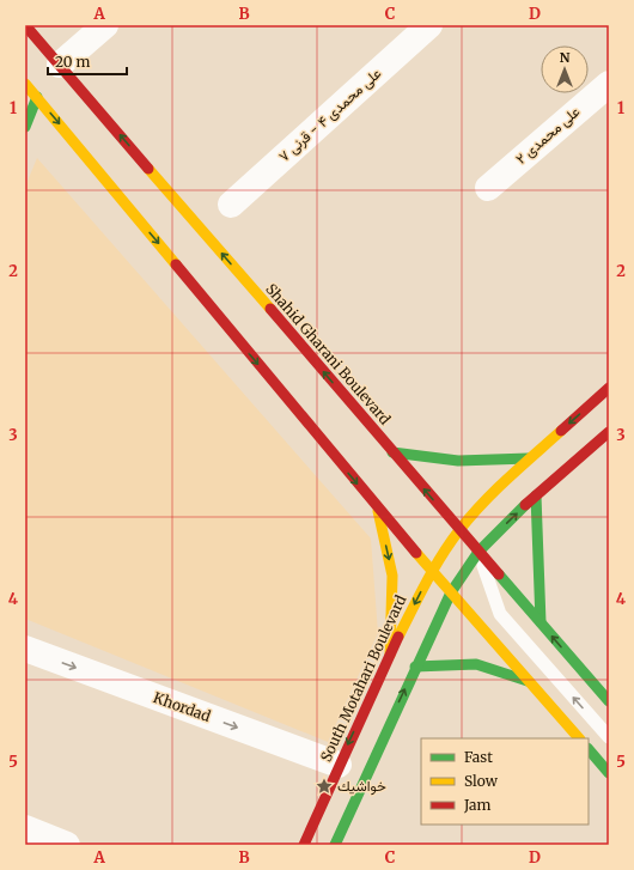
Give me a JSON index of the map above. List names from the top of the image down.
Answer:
{
  "streets": {
    "main road": ["Shahid Gharani Boulevard", "South Motahari Boulevard"],
    "street": ["علی محمدی ۴ - قرنی ۷", "علی محمدی ۲", "Khordad"]
  },
  "crossings": [
    ["Shahid Gharani Boulevard", "South Motahari Boulevard"],
    ["South Motahari Boulevard", "Khordad"]
  ],
  "one_way": ["Khordad"],
  "places": {
    "place": ["خواشيك"]
  },
  "legend": ["Fast", "Slow", "Jam"],
  "scale_bar": "20 m",
  "north": "top",
  "grid": {
    "columns": [
      "A",
      "B",
      "C",
      "D"
    ],
    "rows": [
      "1",
      "2",
      "3",
      "4",
      "5"
    ]
  }
}
